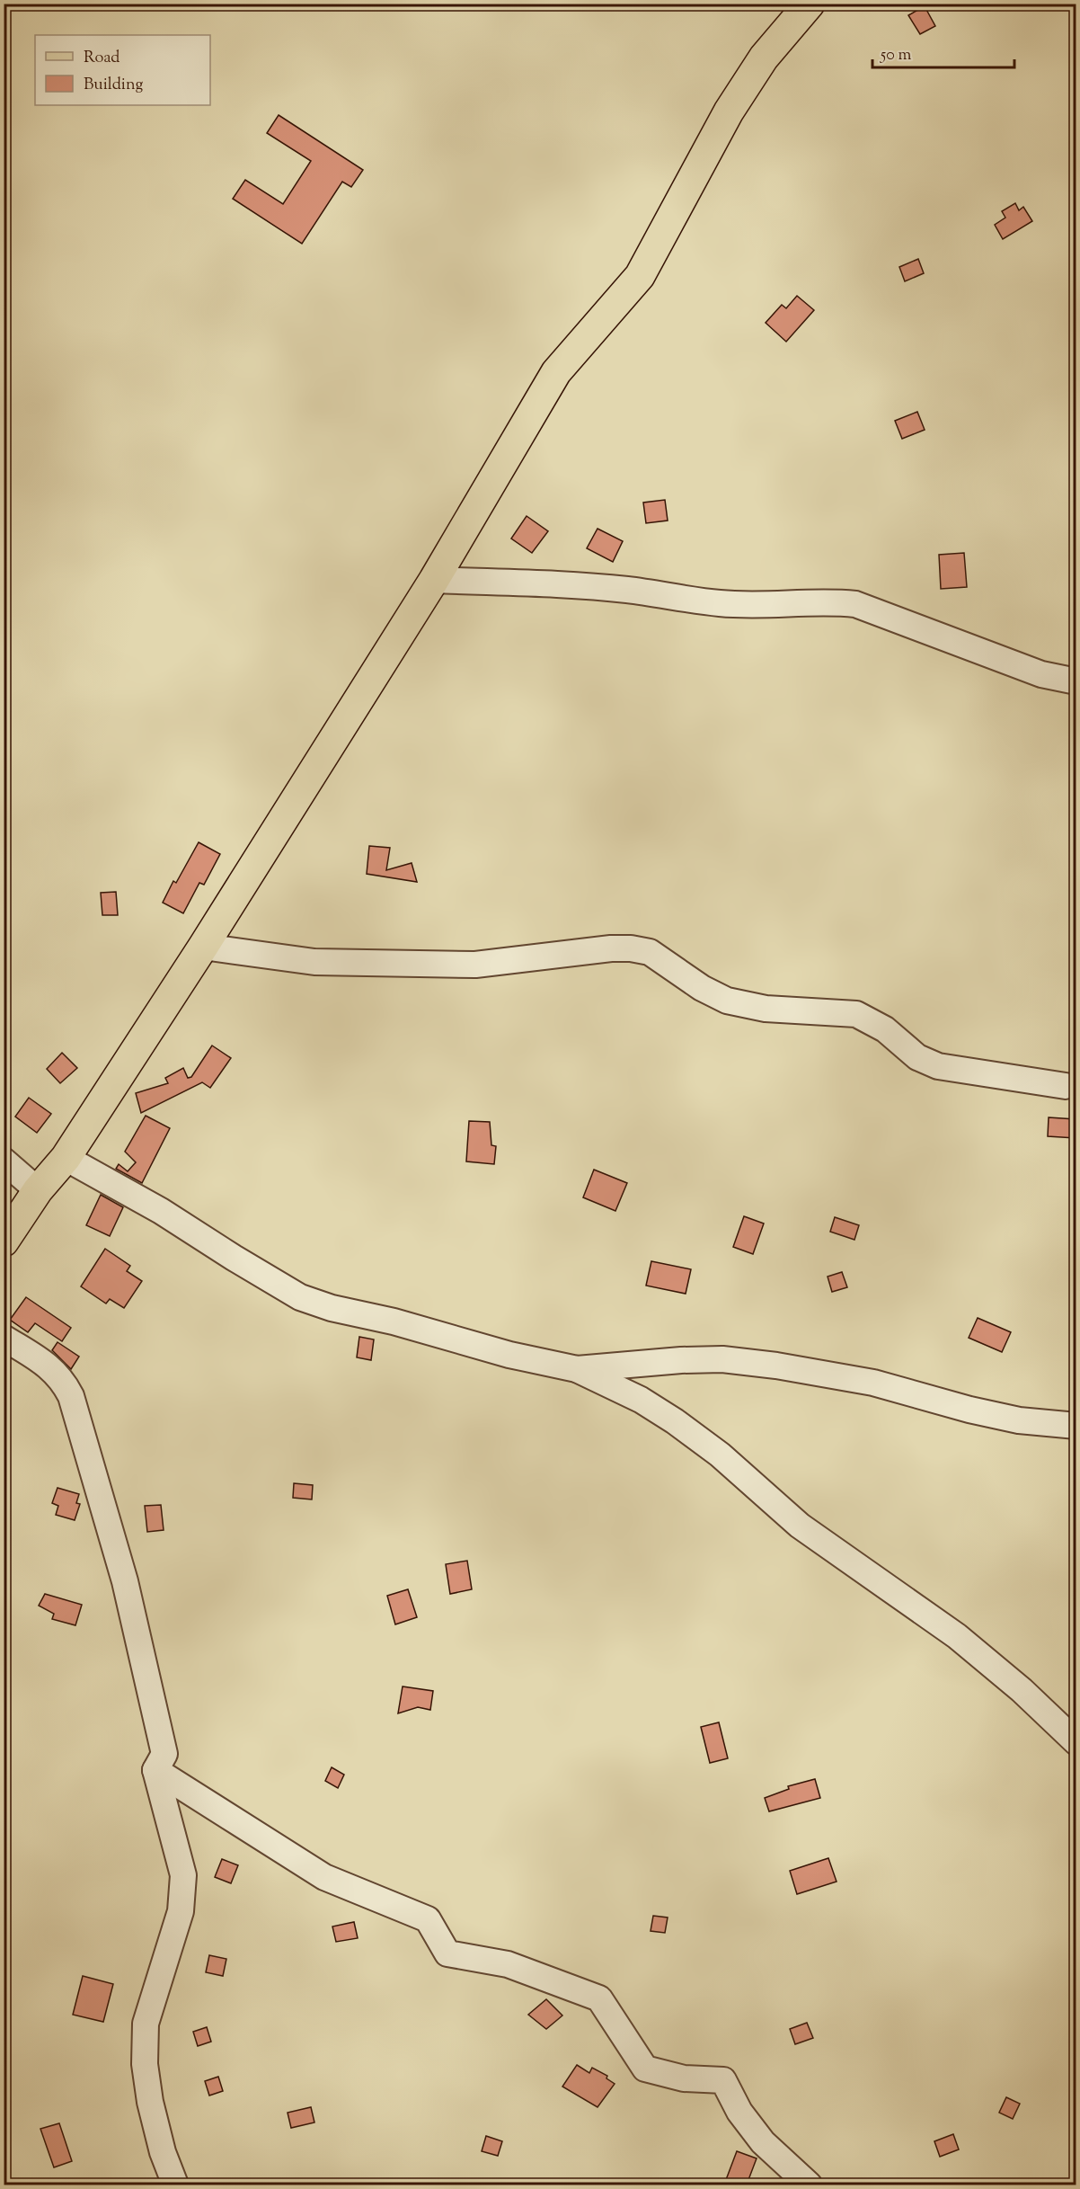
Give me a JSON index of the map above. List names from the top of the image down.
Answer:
{
  "legend": ["Road", "Building"],
  "scale_bar": "50 m"
}
